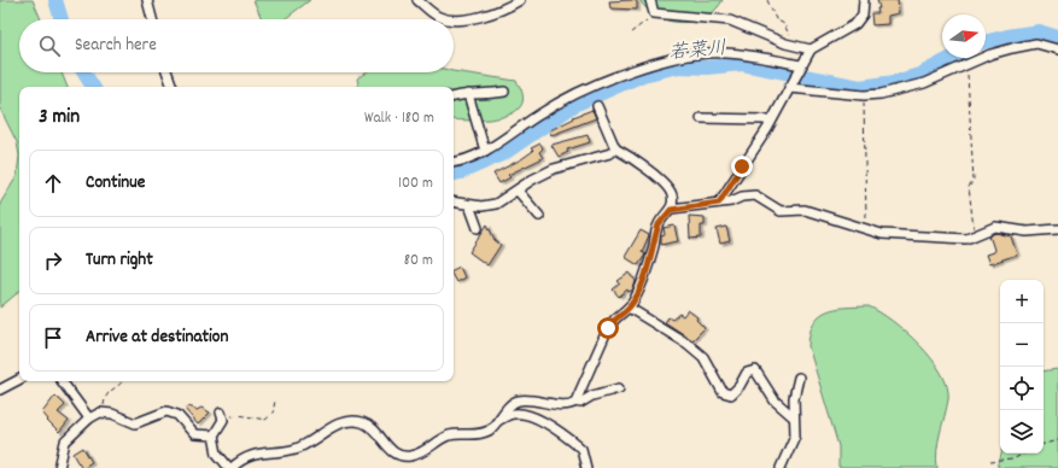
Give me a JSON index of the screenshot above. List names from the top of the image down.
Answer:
{
  "water": ["若菜川"],
  "north": "right",
  "page": {
    "search": "Search here",
    "heading": ["3 min", "Walk · 180 m"],
    "list": [
      ["Continue", "100 m"],
      ["Turn right", "80 m"],
      "Arrive at destination"
    ],
    "map_buttons": ["+", "−"]
  }
}
